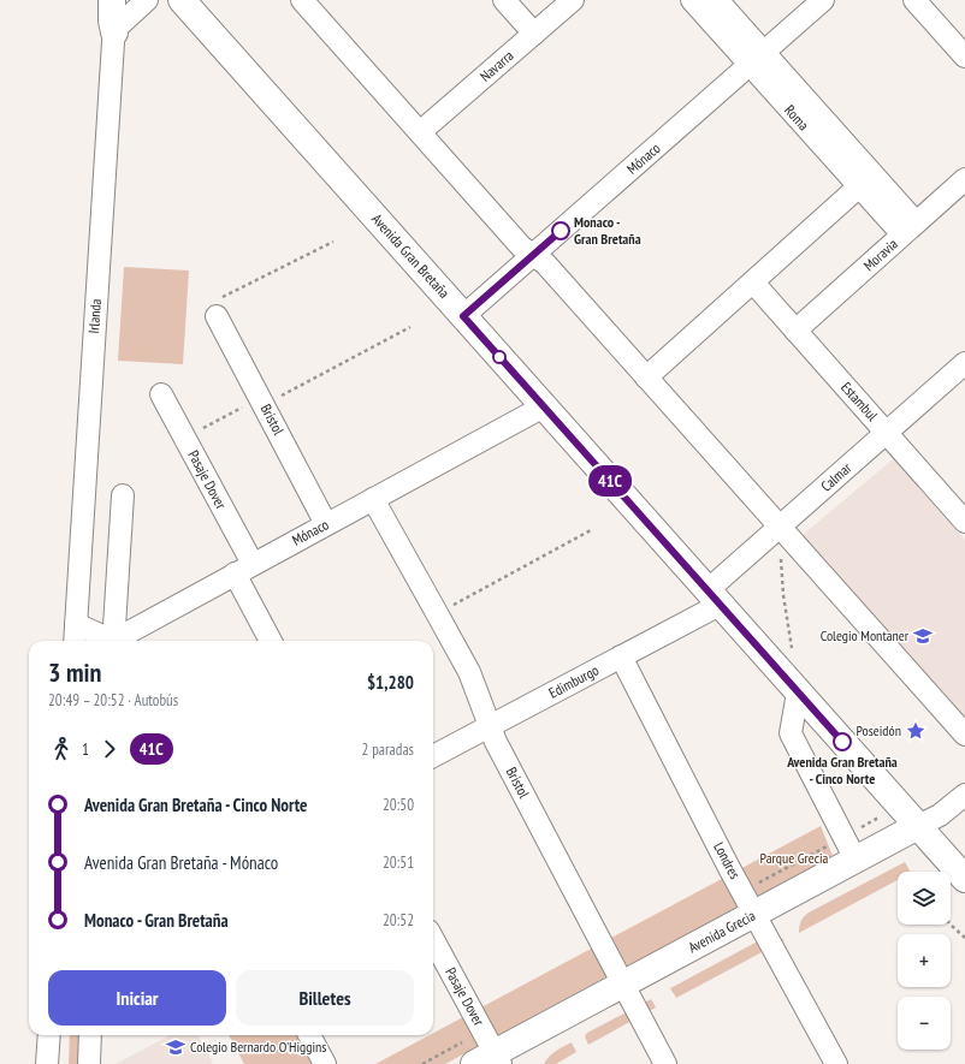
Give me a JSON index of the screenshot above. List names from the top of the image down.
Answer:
{
  "streets": {
    "main road": ["Avenida Gran Bretaña", "Avenida Grecia"],
    "street": [
      "Navarra",
      "Roma",
      "Mónaco",
      "Moravia",
      "Irlanda",
      "Estambul",
      "Bristol",
      "Calmar",
      "Pasaje Dover",
      "Edimburgo",
      "Londres"
    ]
  },
  "crossings": [
    ["Roma", "Mónaco"],
    ["Roma", "Moravia"],
    ["Mónaco", "Avenida Gran Bretaña"],
    ["Mónaco", "Bristol"],
    ["Mónaco", "Pasaje Dover"],
    ["Moravia", "Estambul"],
    ["Avenida Gran Bretaña", "Calmar"],
    ["Avenida Gran Bretaña", "Edimburgo"],
    ["Avenida Gran Bretaña", "Avenida Grecia"],
    ["Estambul", "Calmar"],
    ["Bristol", "Edimburgo"],
    ["Bristol", "Avenida Grecia"],
    ["Calmar", "Edimburgo"],
    ["Pasaje Dover", "Avenida Grecia"],
    ["Edimburgo", "Londres"],
    ["Londres", "Avenida Grecia"]
  ],
  "parks": ["Parque Grecia"],
  "places": {
    "other": ["Monaco - Gran Bretaña", "Avenida Gran Bretaña - Cinco Norte"],
    "school or university": ["Colegio Montaner", "Colegio Bernardo O'Higgins"],
    "place": ["Poseidón"]
  },
  "lines": ["bus line 41C"],
  "page": {
    "on_map": "41C",
    "heading": ["3 min", "20:49 – 20:52 · Autobús", "$1,280"],
    "legs": ["1", "41C", "2 paradas"],
    "list": [
      {
        "name": "Avenida Gran Bretaña - Cinco Norte",
        "value": "20:50"
      },
      {
        "name": "Avenida Gran Bretaña - Mónaco",
        "value": "20:51"
      },
      {
        "name": "Monaco - Gran Bretaña",
        "value": "20:52"
      }
    ],
    "map_buttons": ["+", "−"],
    "buttons": ["Iniciar", "Billetes"]
  }
}
